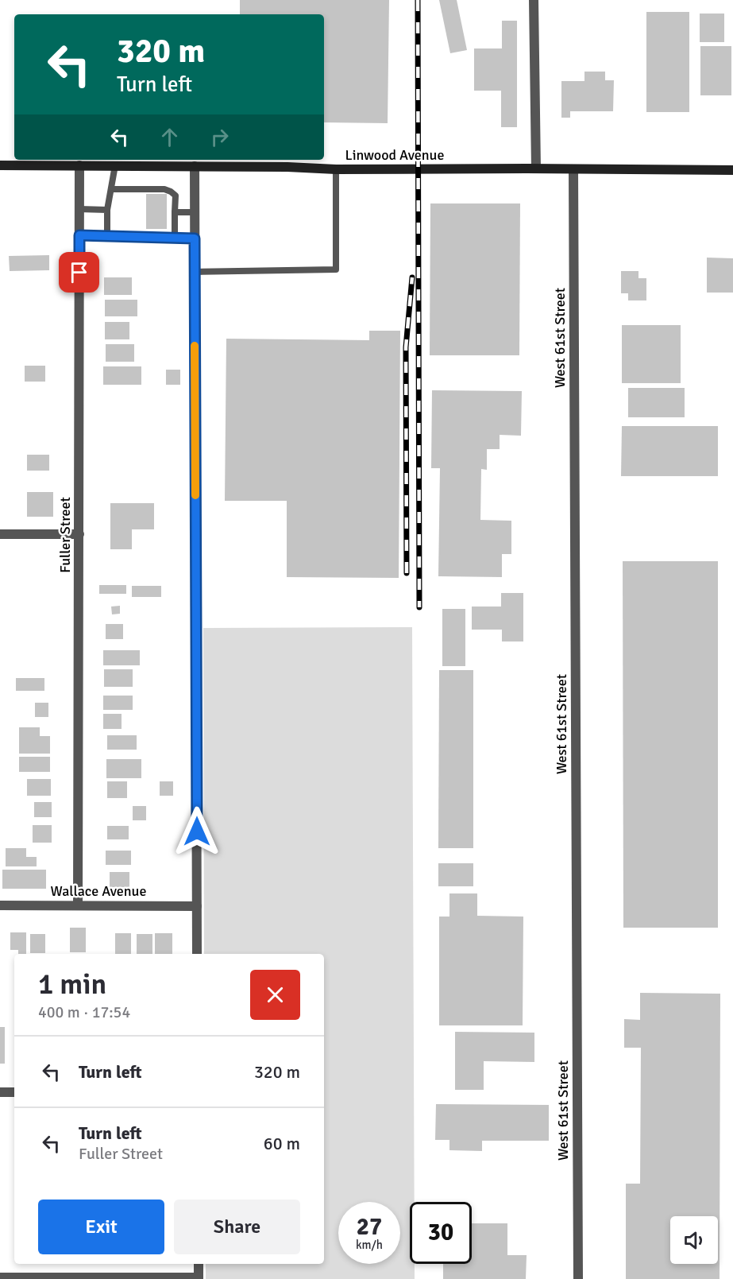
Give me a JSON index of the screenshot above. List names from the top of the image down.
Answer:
{
  "streets": {
    "main road": ["Linwood Avenue"],
    "street": ["West 61st Street", "Fuller Street", "Wallace Avenue"]
  },
  "crossings": [
    ["Linwood Avenue", "West 61st Street"],
    ["Linwood Avenue", "Fuller Street"],
    ["Fuller Street", "Wallace Avenue"]
  ],
  "page": {
    "turn": ["320 m", "Turn left"],
    "heading": ["1 min", "400 m · 17:54"],
    "list": [
      {
        "name": "Turn left",
        "value": "320 m"
      },
      {
        "name": "Turn left",
        "note": "Fuller Street",
        "value": "60 m"
      }
    ],
    "buttons": ["Exit", "Share"],
    "speed": "27 km/h",
    "limit": "30"
  }
}
